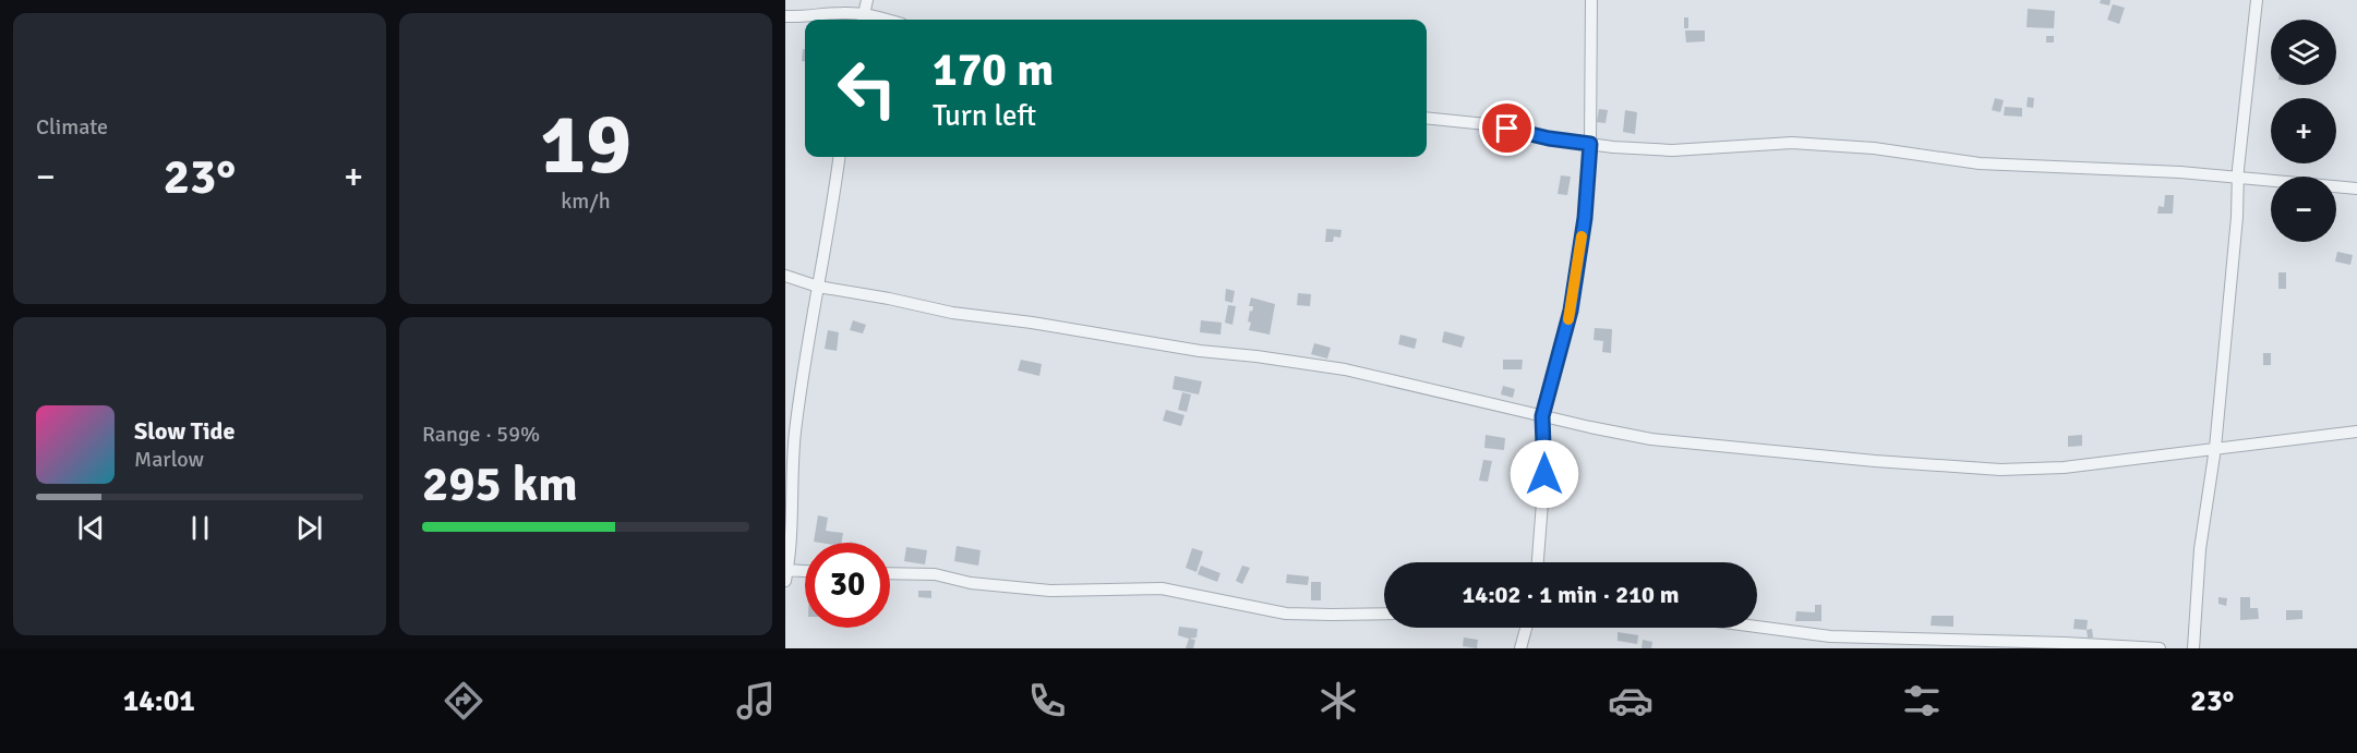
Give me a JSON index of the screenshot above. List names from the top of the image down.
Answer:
{
  "page": {
    "tile": [
      "Climate",
      ["19", "km/h"],
      ["Range · 59%", "295 km"]
    ],
    "map_buttons": ["+", "−"],
    "turn": ["170 m", "Turn left"],
    "heat": ["−", "23°", "+"],
    "song": ["Slow Tide", "Marlow"],
    "limit": "30",
    "trip": "14:02 · 1 min · 210 m",
    "tabs": ["14:01", "23°"]
  }
}
